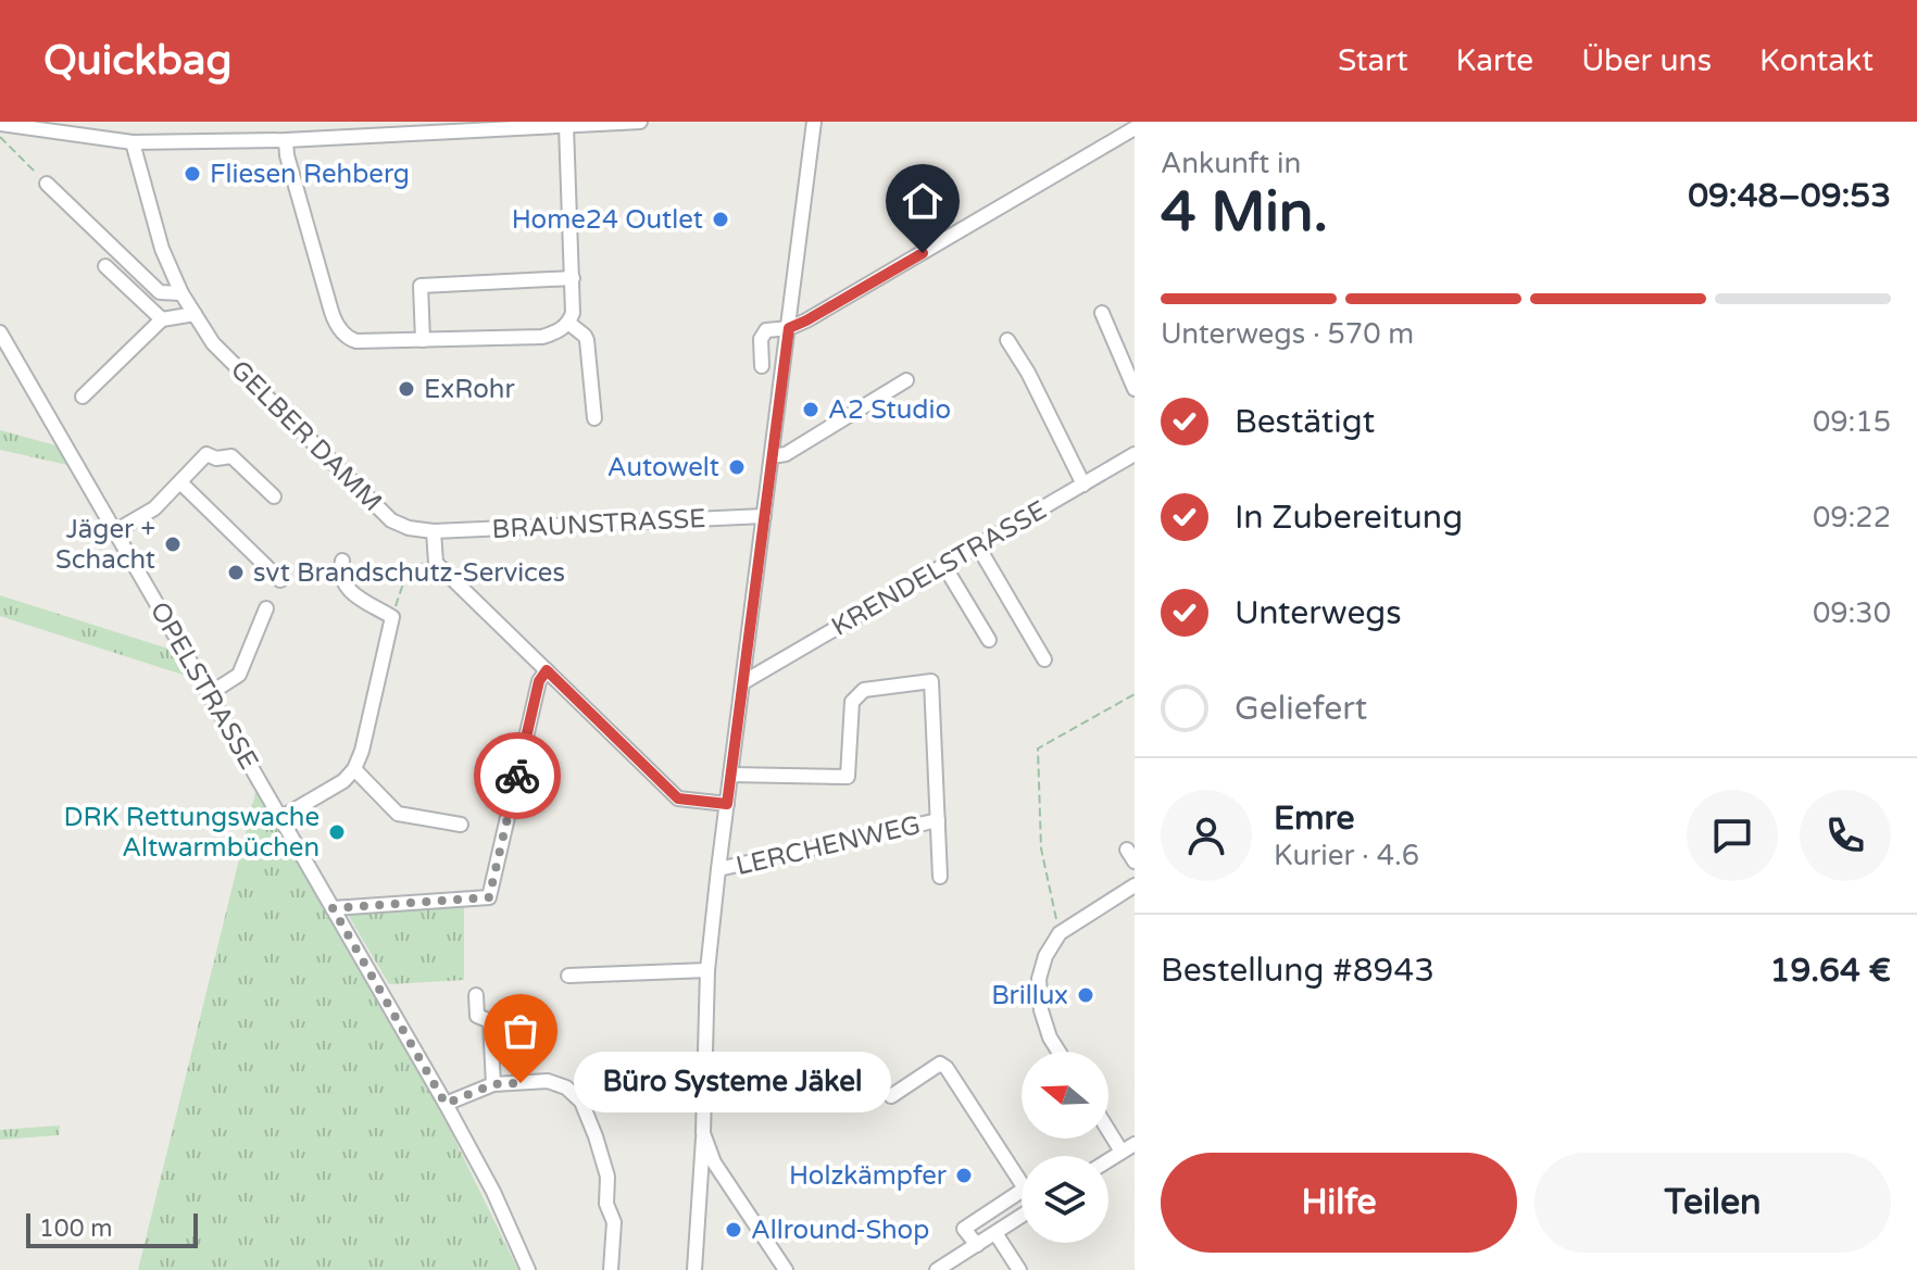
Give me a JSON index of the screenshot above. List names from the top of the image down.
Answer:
{
  "streets": {
    "street": [
      "GELBER DAMM",
      "BRAUNSTRASSE",
      "KRENDELSTRASSE",
      "OPELSTRASSE",
      "LERCHENWEG"
    ]
  },
  "crossings": [
    ["GELBER DAMM", "BRAUNSTRASSE"]
  ],
  "places": [
    "Fliesen Rehberg",
    "Home24 Outlet",
    "ExRohr",
    "A2 Studio",
    "Autowelt",
    "Jäger + Schacht",
    "svt Brandschutz-Services",
    "DRK Rettungswache Altwarmbüchen",
    "Brillux",
    "Büro Systeme Jäkel",
    "Holzkämpfer",
    "Allround-Shop"
  ],
  "scale_bar": "100 m",
  "north": "left",
  "page": {
    "header": "Quickbag",
    "nav": [
      "Start",
      "Karte",
      "Über uns",
      "Kontakt"
    ],
    "heading": ["4 Min.", "Ankunft in", "09:48–09:53"],
    "panel": [
      "Emre",
      "Kurier · 4.6",
      "Bestellung #8943",
      "19.64 €"
    ],
    "bar": "Unterwegs · 570 m",
    "list": [
      ["Bestätigt", "09:15"],
      ["In Zubereitung", "09:22"],
      ["Unterwegs", "09:30"],
      "Geliefert"
    ],
    "bubble": "Büro Systeme Jäkel",
    "buttons": ["Hilfe", "Teilen"],
    "scale": "100 m"
  }
}
